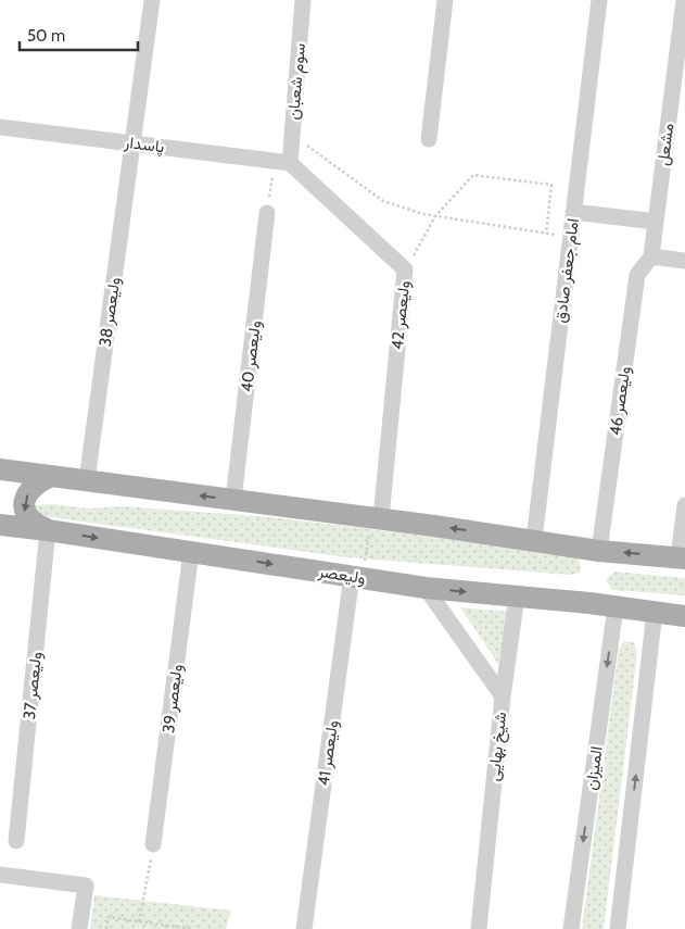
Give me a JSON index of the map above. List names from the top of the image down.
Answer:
{
  "streets": {
    "main road": ["ولیعصر"],
    "street": [
      "سوم شعبان",
      "پاسدار",
      "مشعل",
      "امام جعفر صادق",
      "ولیعصر 38",
      "ولیعصر 42",
      "ولیعصر 40",
      "ولیعصر 46",
      "ولیعصر 37",
      "ولیعصر 39",
      "شیخ بهایی",
      "ولیعصر 41",
      "المیزان"
    ]
  },
  "crossings": [
    ["سوم شعبان", "پاسدار"],
    ["سوم شعبان", "ولیعصر 42"],
    ["پاسدار", "ولیعصر 38"],
    ["پاسدار", "ولیعصر 42"],
    ["مشعل", "ولیعصر 46"],
    ["ولیعصر", "ولیعصر 37"],
    ["ولیعصر", "ولیعصر 39"],
    ["ولیعصر", "شیخ بهایی"],
    ["ولیعصر", "ولیعصر 41"],
    ["ولیعصر", "المیزان"]
  ],
  "scale_bar": "50 m"
}
